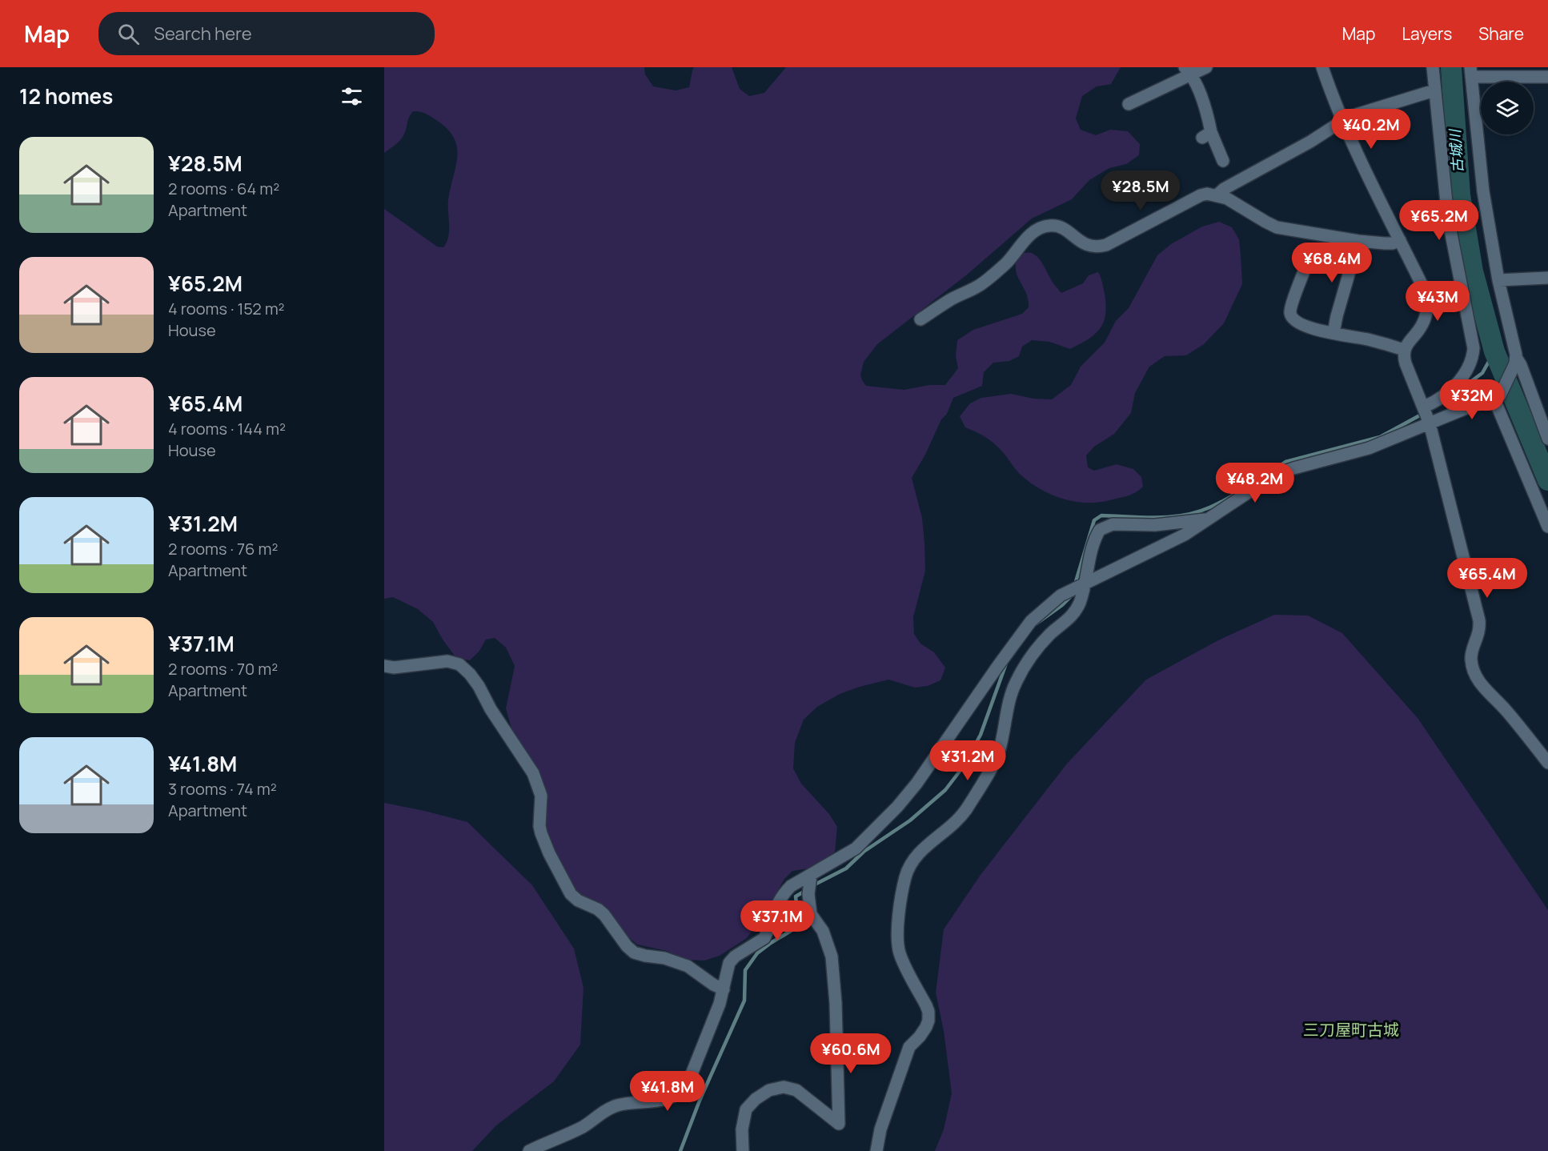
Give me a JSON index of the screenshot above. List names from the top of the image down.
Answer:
{
  "districts": ["三刀屋町古城"],
  "water": ["古城川"],
  "page": {
    "header": "Map",
    "search": "Search here",
    "nav": ["Map", "Layers", "Share"],
    "heading": "12 homes",
    "price": [
      "¥40.2M",
      "¥28.5M",
      "¥65.2M",
      "¥68.4M",
      "¥43M",
      "¥32M",
      "¥48.2M",
      "¥65.4M",
      "¥31.2M",
      "¥37.1M",
      "¥60.6M",
      "¥41.8M"
    ],
    "list": [
      {
        "name": "¥28.5M",
        "note": "2 rooms · 64 m² · Apartment"
      },
      {
        "name": "¥65.2M",
        "note": "4 rooms · 152 m² · House"
      },
      {
        "name": "¥65.4M",
        "note": "4 rooms · 144 m² · House"
      },
      {
        "name": "¥31.2M",
        "note": "2 rooms · 76 m² · Apartment"
      },
      {
        "name": "¥37.1M",
        "note": "2 rooms · 70 m² · Apartment"
      },
      {
        "name": "¥41.8M",
        "note": "3 rooms · 74 m² · Apartment"
      }
    ]
  }
}
